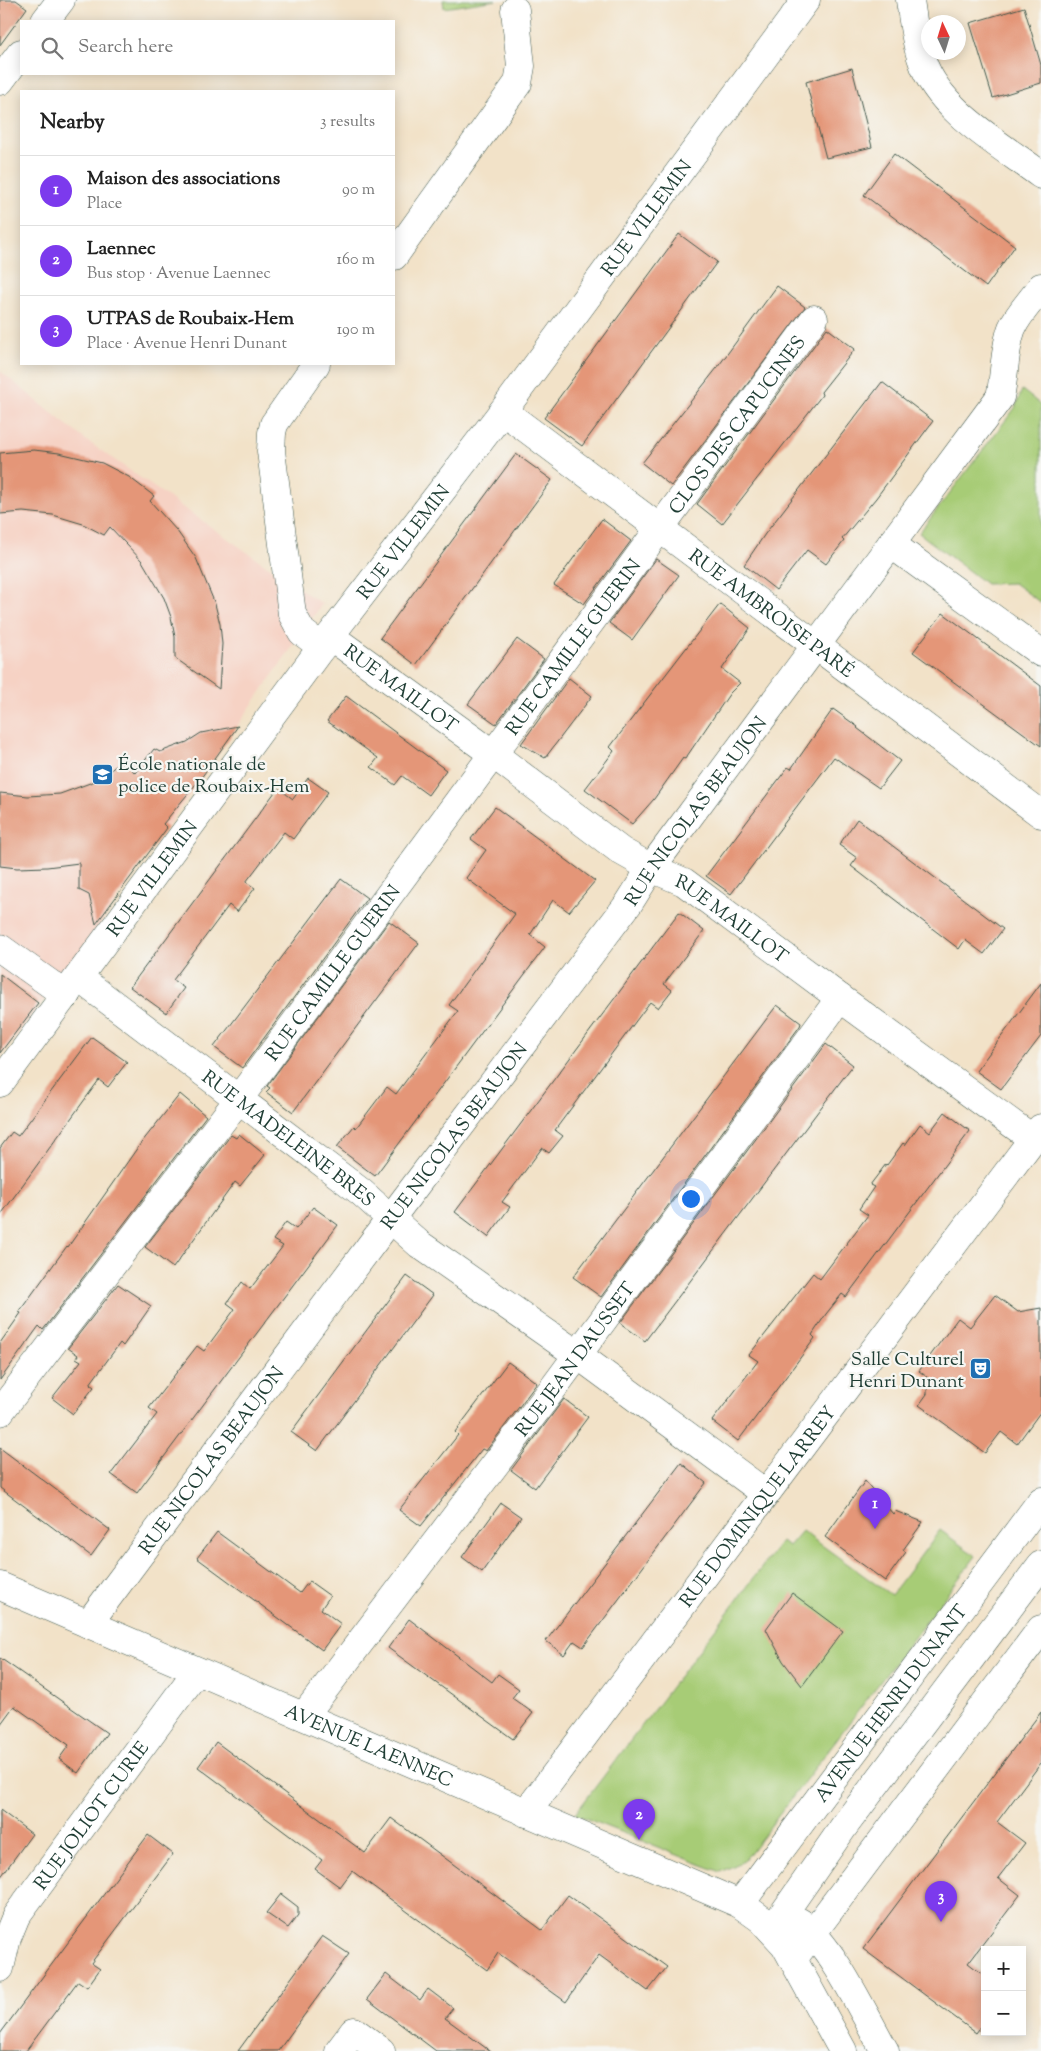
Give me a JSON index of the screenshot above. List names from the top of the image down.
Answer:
{
  "streets": {
    "street": [
      "RUE VILLEMIN",
      "CLOS DES CAPUCINES",
      "RUE AMBROISE PARÉ",
      "RUE CAMILLE GUERIN",
      "RUE MAILLOT",
      "RUE NICOLAS BEAUJON",
      "RUE MADELEINE BRES",
      "RUE JEAN DAUSSET",
      "RUE DOMINIQUE LARREY",
      "AVENUE HENRI DUNANT",
      "AVENUE LAENNEC",
      "RUE JOLIOT CURIE"
    ]
  },
  "crossings": [
    ["RUE VILLEMIN", "RUE AMBROISE PARÉ"],
    ["RUE VILLEMIN", "RUE MAILLOT"],
    ["RUE VILLEMIN", "RUE MADELEINE BRES"],
    ["CLOS DES CAPUCINES", "RUE AMBROISE PARÉ"],
    ["CLOS DES CAPUCINES", "RUE CAMILLE GUERIN"],
    ["RUE AMBROISE PARÉ", "RUE CAMILLE GUERIN"],
    ["RUE AMBROISE PARÉ", "RUE NICOLAS BEAUJON"],
    ["RUE CAMILLE GUERIN", "RUE MAILLOT"],
    ["RUE CAMILLE GUERIN", "RUE MADELEINE BRES"],
    ["RUE MAILLOT", "RUE NICOLAS BEAUJON"],
    ["RUE MAILLOT", "RUE JEAN DAUSSET"],
    ["RUE MAILLOT", "RUE DOMINIQUE LARREY"],
    ["RUE NICOLAS BEAUJON", "RUE MADELEINE BRES"],
    ["RUE NICOLAS BEAUJON", "AVENUE LAENNEC"],
    ["RUE MADELEINE BRES", "RUE JEAN DAUSSET"],
    ["RUE MADELEINE BRES", "RUE DOMINIQUE LARREY"],
    ["RUE JEAN DAUSSET", "AVENUE LAENNEC"],
    ["RUE DOMINIQUE LARREY", "AVENUE LAENNEC"],
    ["AVENUE HENRI DUNANT", "AVENUE LAENNEC"],
    ["AVENUE LAENNEC", "RUE JOLIOT CURIE"]
  ],
  "places": {
    "school or university": ["École nationale de police de Roubaix-Hem"],
    "theatre": ["Salle Culturel Henri Dunant"]
  },
  "north": "top",
  "page": {
    "search": "Search here",
    "heading": ["Nearby", "3 results"],
    "list": [
      {
        "mark": "1",
        "name": "Maison des associations",
        "note": "Place",
        "value": "90 m"
      },
      {
        "mark": "2",
        "name": "Laennec",
        "note": "Bus stop · Avenue Laennec",
        "value": "160 m"
      },
      {
        "mark": "3",
        "name": "UTPAS de Roubaix-Hem",
        "note": "Place · Avenue Henri Dunant",
        "value": "190 m"
      }
    ],
    "pins": ["1", "2", "3"],
    "map_buttons": ["+", "−"]
  }
}
